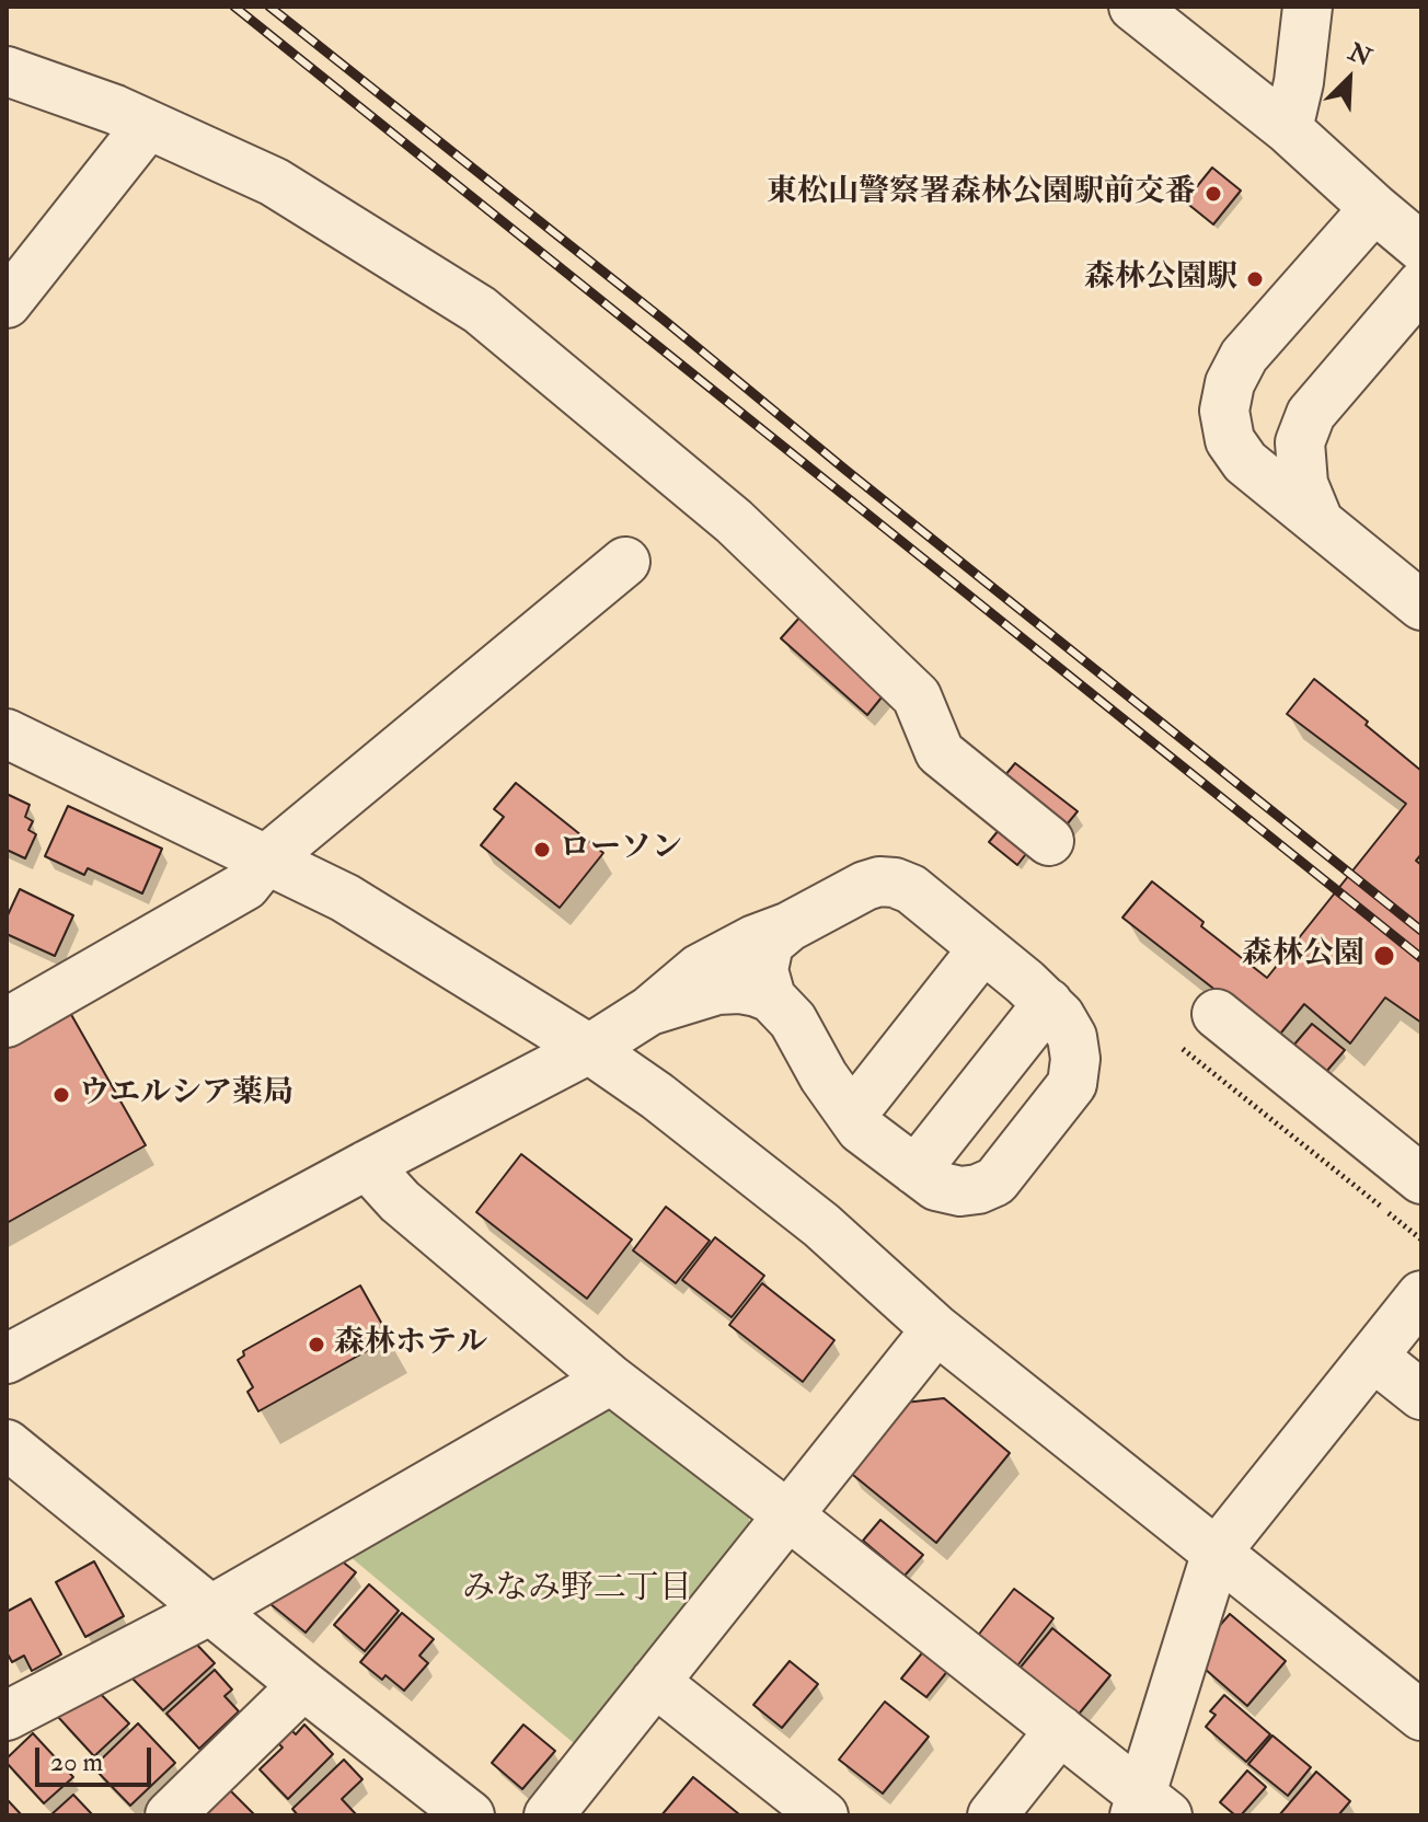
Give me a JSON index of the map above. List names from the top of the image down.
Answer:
{
  "districts": ["みなみ野二丁目"],
  "places": [
    "東松山警察署森林公園駅前交番",
    "森林公園駅",
    "ローソン",
    "森林公園",
    "ウエルシア薬局",
    "森林ホテル"
  ],
  "scale_bar": "20 m",
  "north": "top right"
}
